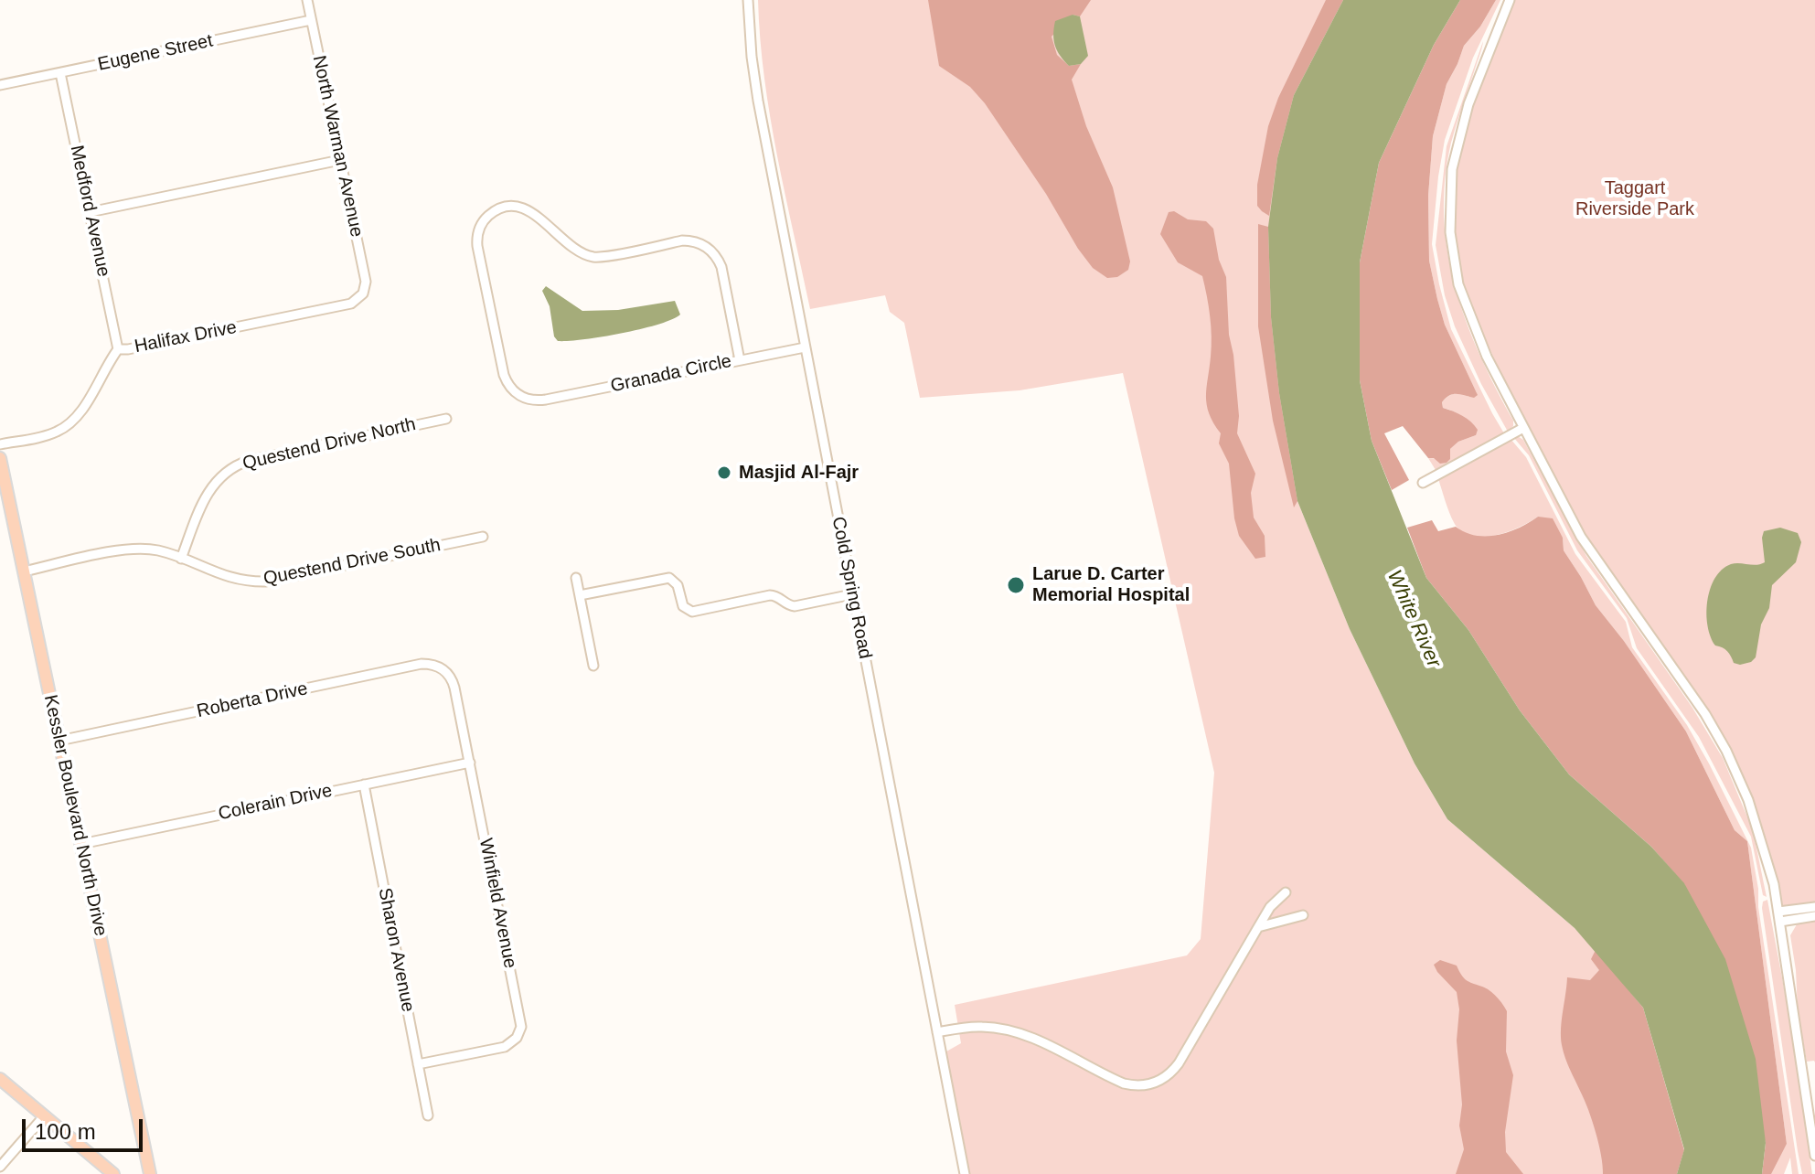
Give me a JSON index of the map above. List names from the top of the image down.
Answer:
{
  "streets": {
    "main road": ["Kessler Boulevard North Drive"],
    "street": [
      "Eugene Street",
      "North Warman Avenue",
      "Medford Avenue",
      "Halifax Drive",
      "Granada Circle",
      "Questend Drive North",
      "Questend Drive South",
      "Cold Spring Road",
      "Roberta Drive",
      "Colerain Drive",
      "Winfield Avenue",
      "Sharon Avenue"
    ]
  },
  "crossings": [
    ["Eugene Street", "North Warman Avenue"],
    ["Eugene Street", "Medford Avenue"],
    ["North Warman Avenue", "Halifax Drive"],
    ["Medford Avenue", "Halifax Drive"],
    ["Granada Circle", "Cold Spring Road"],
    ["Questend Drive North", "Questend Drive South"],
    ["Questend Drive South", "Kessler Boulevard North Drive"],
    ["Roberta Drive", "Kessler Boulevard North Drive"],
    ["Roberta Drive", "Winfield Avenue"],
    ["Colerain Drive", "Kessler Boulevard North Drive"],
    ["Colerain Drive", "Winfield Avenue"],
    ["Colerain Drive", "Sharon Avenue"],
    ["Winfield Avenue", "Sharon Avenue"]
  ],
  "water": ["White River"],
  "parks": ["Taggart Riverside Park"],
  "places": ["Masjid Al-Fajr", "Larue D. Carter Memorial Hospital"],
  "scale_bar": "100 m"
}
